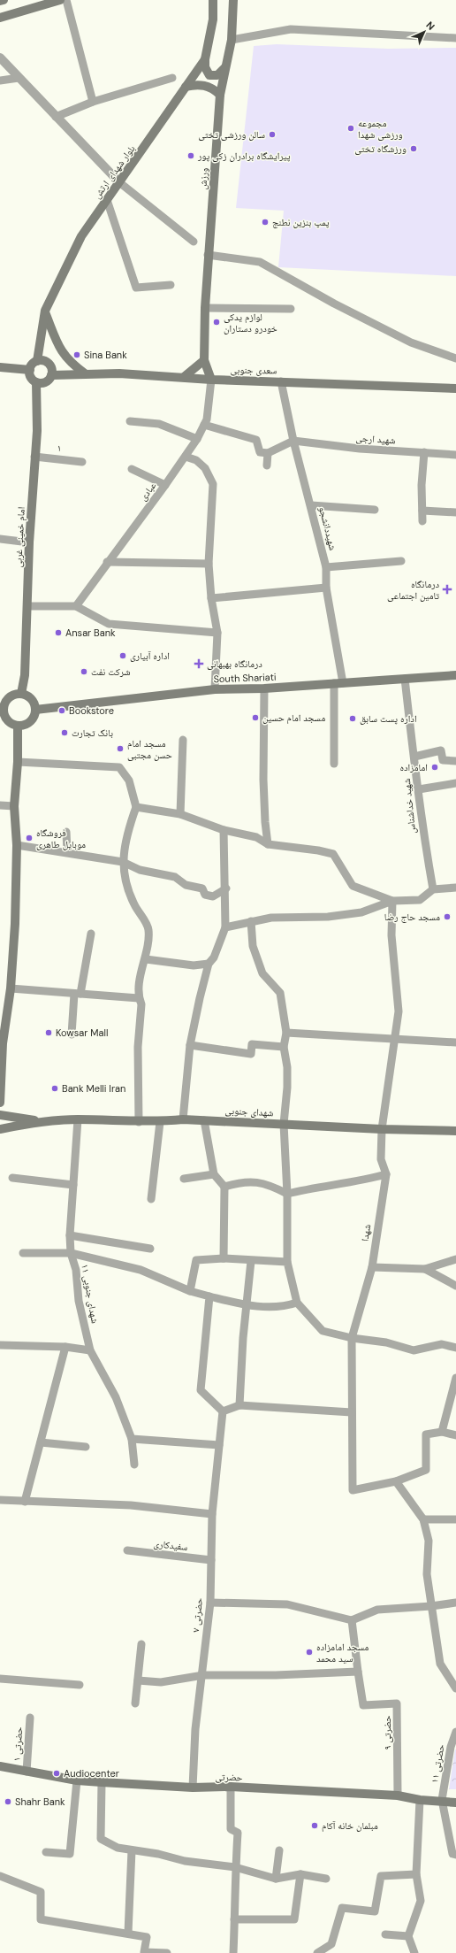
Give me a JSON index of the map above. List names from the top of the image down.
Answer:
{
  "streets": {
    "main road": [
      "بلوار شهدای ارتش",
      "ورزش",
      "سعدی جنوبی",
      "امام خمینی غربی",
      "South Shariati",
      "شهدای جنوبی",
      "حضرتی"
    ],
    "street": [
      "شهید ارجی",
      "۱",
      "عبادی",
      "شهیددانشجو",
      "شهید خداشناس",
      "شهدا",
      "۱۱ شهدای جنوبی",
      "سفیدکاری",
      "حضرتی ۷",
      "حضرتی ۹",
      "حضرتی ۱",
      "حضرتی ۱۱"
    ]
  },
  "crossings": [
    ["بلوار شهدای ارتش", "سعدی جنوبی"],
    ["بلوار شهدای ارتش", "امام خمینی غربی"],
    ["ورزش", "سعدی جنوبی"],
    ["ورزش", "عبادی"],
    ["سعدی جنوبی", "عبادی"],
    ["سعدی جنوبی", "شهیددانشجو"],
    ["سعدی جنوبی", "امام خمینی غربی"],
    ["شهید ارجی", "شهیددانشجو"],
    ["۱", "امام خمینی غربی"],
    ["شهیددانشجو", "South Shariati"],
    ["امام خمینی غربی", "South Shariati"],
    ["South Shariati", "شهید خداشناس"],
    ["شهدای جنوبی", "شهدا"],
    ["شهدای جنوبی", "۱۱ شهدای جنوبی"],
    ["سفیدکاری", "حضرتی ۷"],
    ["حضرتی ۷", "حضرتی"],
    ["حضرتی ۹", "حضرتی"],
    ["حضرتی ۱", "حضرتی"],
    ["حضرتی ۱۱", "حضرتی"]
  ],
  "places": {
    "other": [
      "مجموعه ورزشی شهدا",
      "سالن ورزشی تختی",
      "ورزشگاه تختی",
      "پیرایشگاه برادران زکی پور",
      "پمپ بنزین نطنج",
      "لوازم یدکی خودرو دستاران",
      "Sina Bank",
      "Ansar Bank",
      "اداره آبیاری",
      "شرکت نفت",
      "Bookstore",
      "مسجد امام حسین",
      "اداره پست سابق",
      "بانک تجارت",
      "مسجد امام حسن مجتبی",
      "امامزاده",
      "فروشگاه موبایل طاهری",
      "مسجد حاج رضا",
      "Kowsar Mall",
      "Bank Melli Iran",
      "مسجد امامزاده سید محمد",
      "Audiocenter",
      "Shahr Bank",
      "مبلمان خانه آکام"
    ],
    "health": ["درمانگاه تامین اجتماعی", "درمانگاه بهبهانی"]
  },
  "north": "top right"
}
